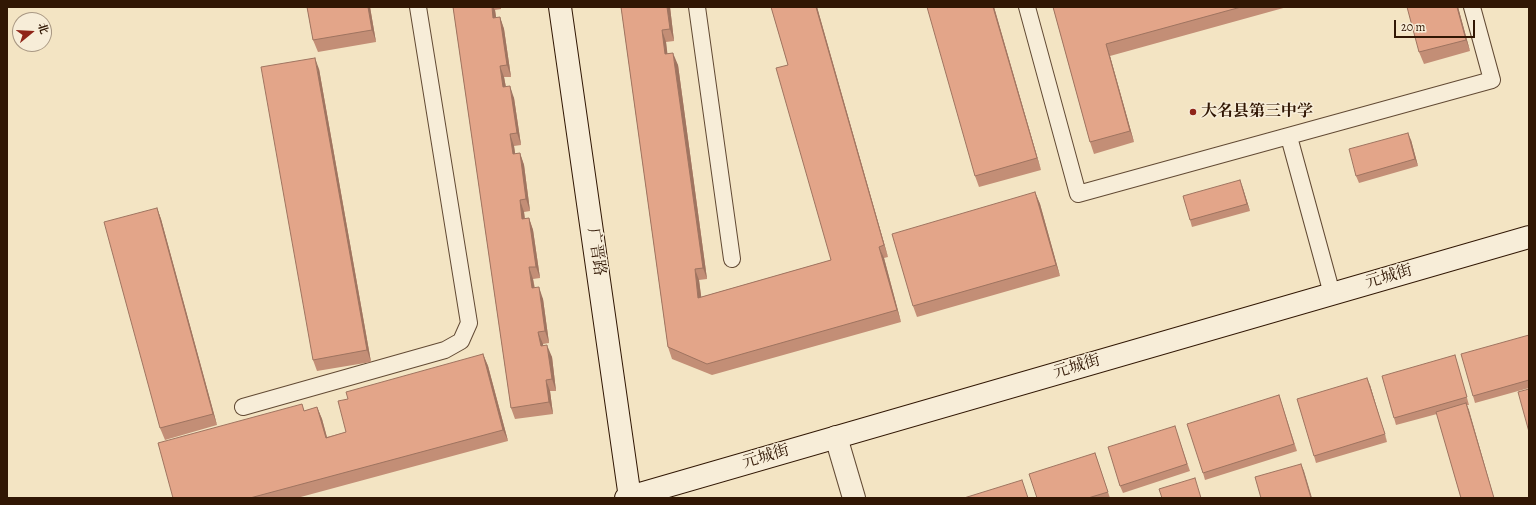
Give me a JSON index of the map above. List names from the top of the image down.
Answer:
{
  "streets": {
    "street": ["广晋路", "元城街"]
  },
  "crossings": [
    ["广晋路", "元城街"]
  ],
  "places": ["大名县第三中学"],
  "scale_bar": "20 m",
  "north": "right"
}
